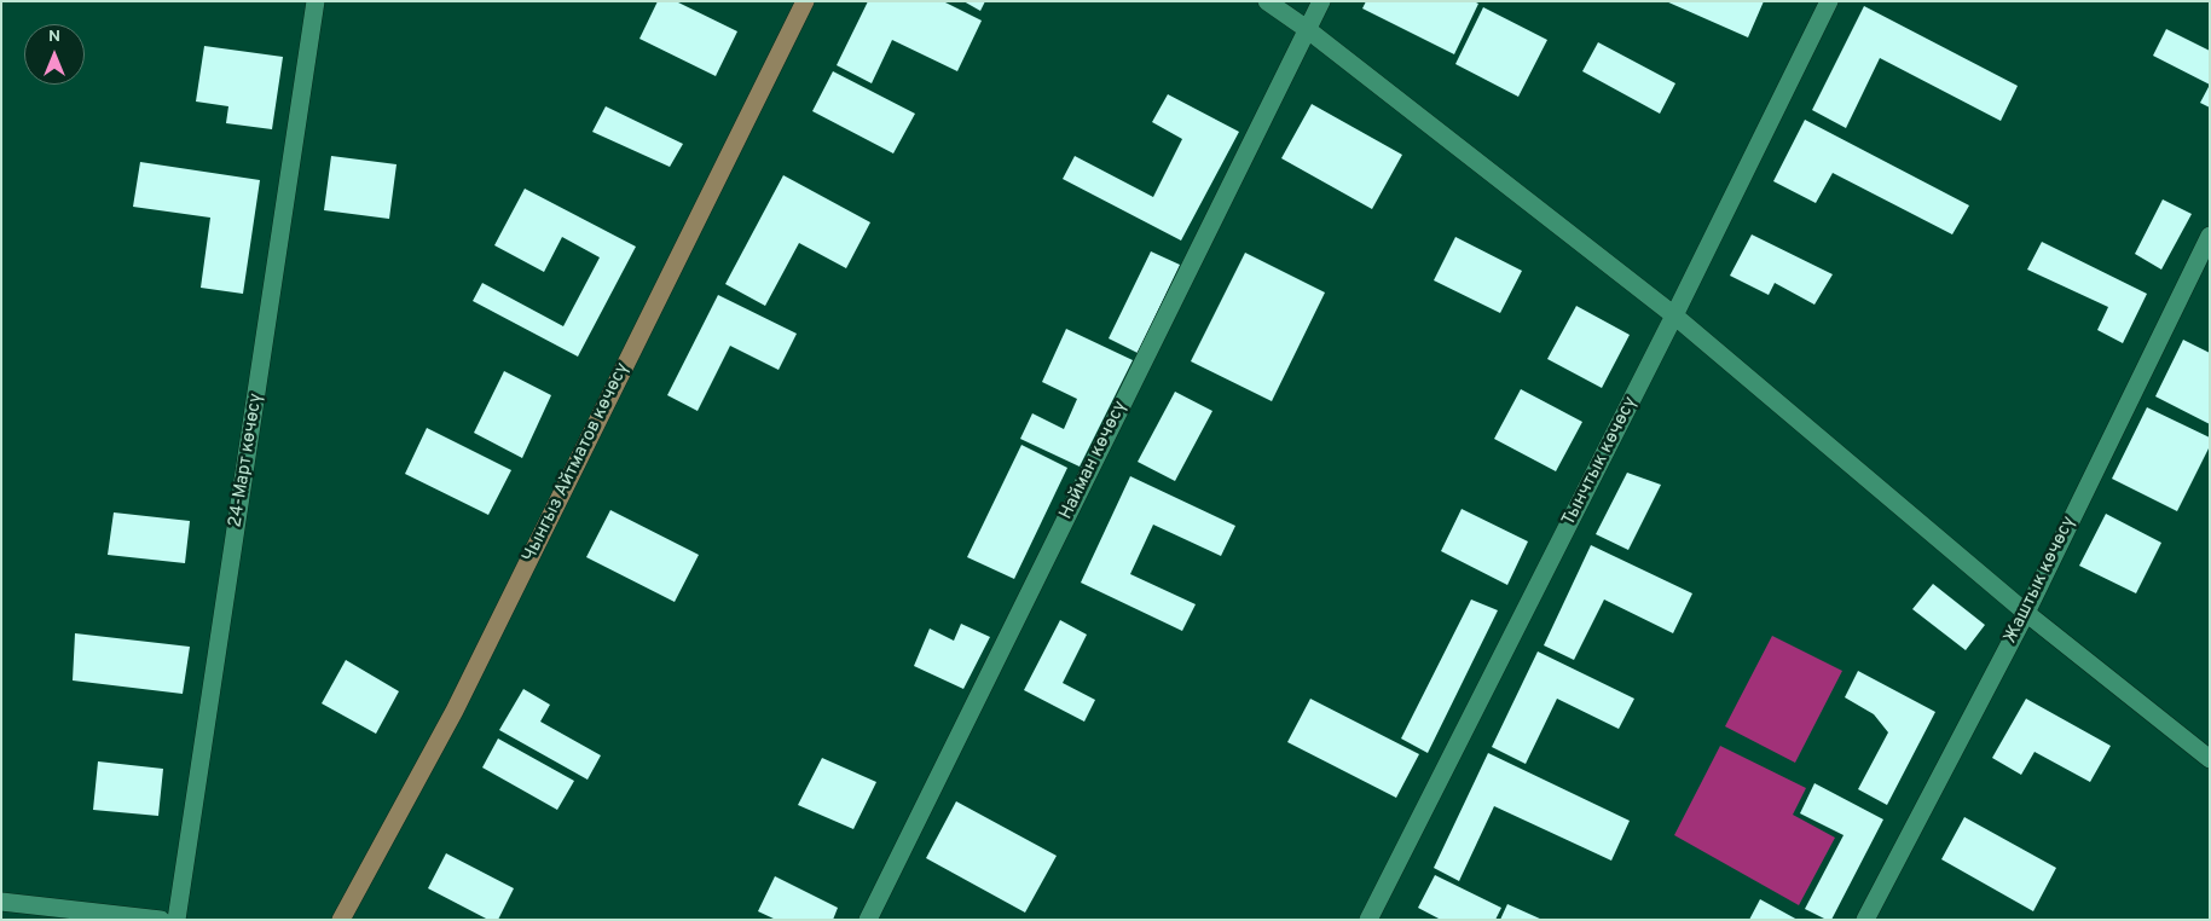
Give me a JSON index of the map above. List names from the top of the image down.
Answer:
{
  "streets": {
    "main road": ["Чынгыз Айтматов көчөсү"],
    "street": [
      "24-Март көчөсү",
      "Найман көчөсү",
      "Тынчтык көчөсү",
      "Жаштык көчөсү"
    ]
  },
  "north": "top"
}
